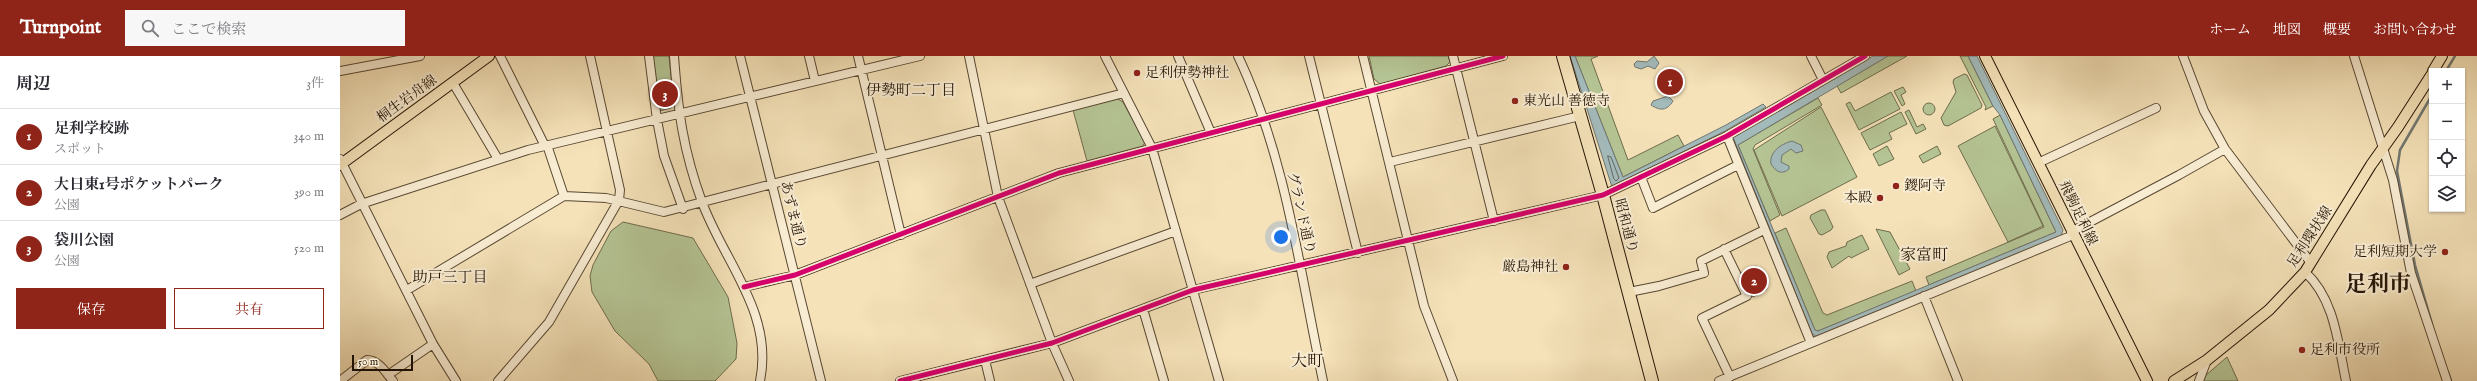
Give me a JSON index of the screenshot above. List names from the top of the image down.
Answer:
{
  "streets": {
    "highway": ["昭和通り"],
    "main road": ["桐生岩舟線", "飛駒足利線", "足利環状線"],
    "street": ["グランド通り", "あずま通り"]
  },
  "districts": [
    "伊勢町二丁目",
    "家富町",
    "助戸三丁目",
    "足利市",
    "大町"
  ],
  "places": [
    "足利伊勢神社",
    "東光山 善徳寺",
    "鑁阿寺",
    "本殿",
    "足利短期大学",
    "厳島神社",
    "足利市役所"
  ],
  "scale_bar": "50 m",
  "page": {
    "header": "Turnpoint",
    "search": "ここで検索",
    "nav": [
      "ホーム",
      "地図",
      "概要",
      "お問い合わせ"
    ],
    "heading": ["周辺", "3件"],
    "pins": ["1", "3", "2"],
    "map_buttons": ["+", "−"],
    "list": [
      {
        "mark": "1",
        "name": "足利学校跡",
        "note": "スポット",
        "value": "340 m"
      },
      {
        "mark": "2",
        "name": "大日東1号ポケットパーク",
        "note": "公園",
        "value": "390 m"
      },
      {
        "mark": "3",
        "name": "袋川公園",
        "note": "公園",
        "value": "520 m"
      }
    ],
    "buttons": ["保存", "共有"],
    "scale": "50 m"
  }
}
